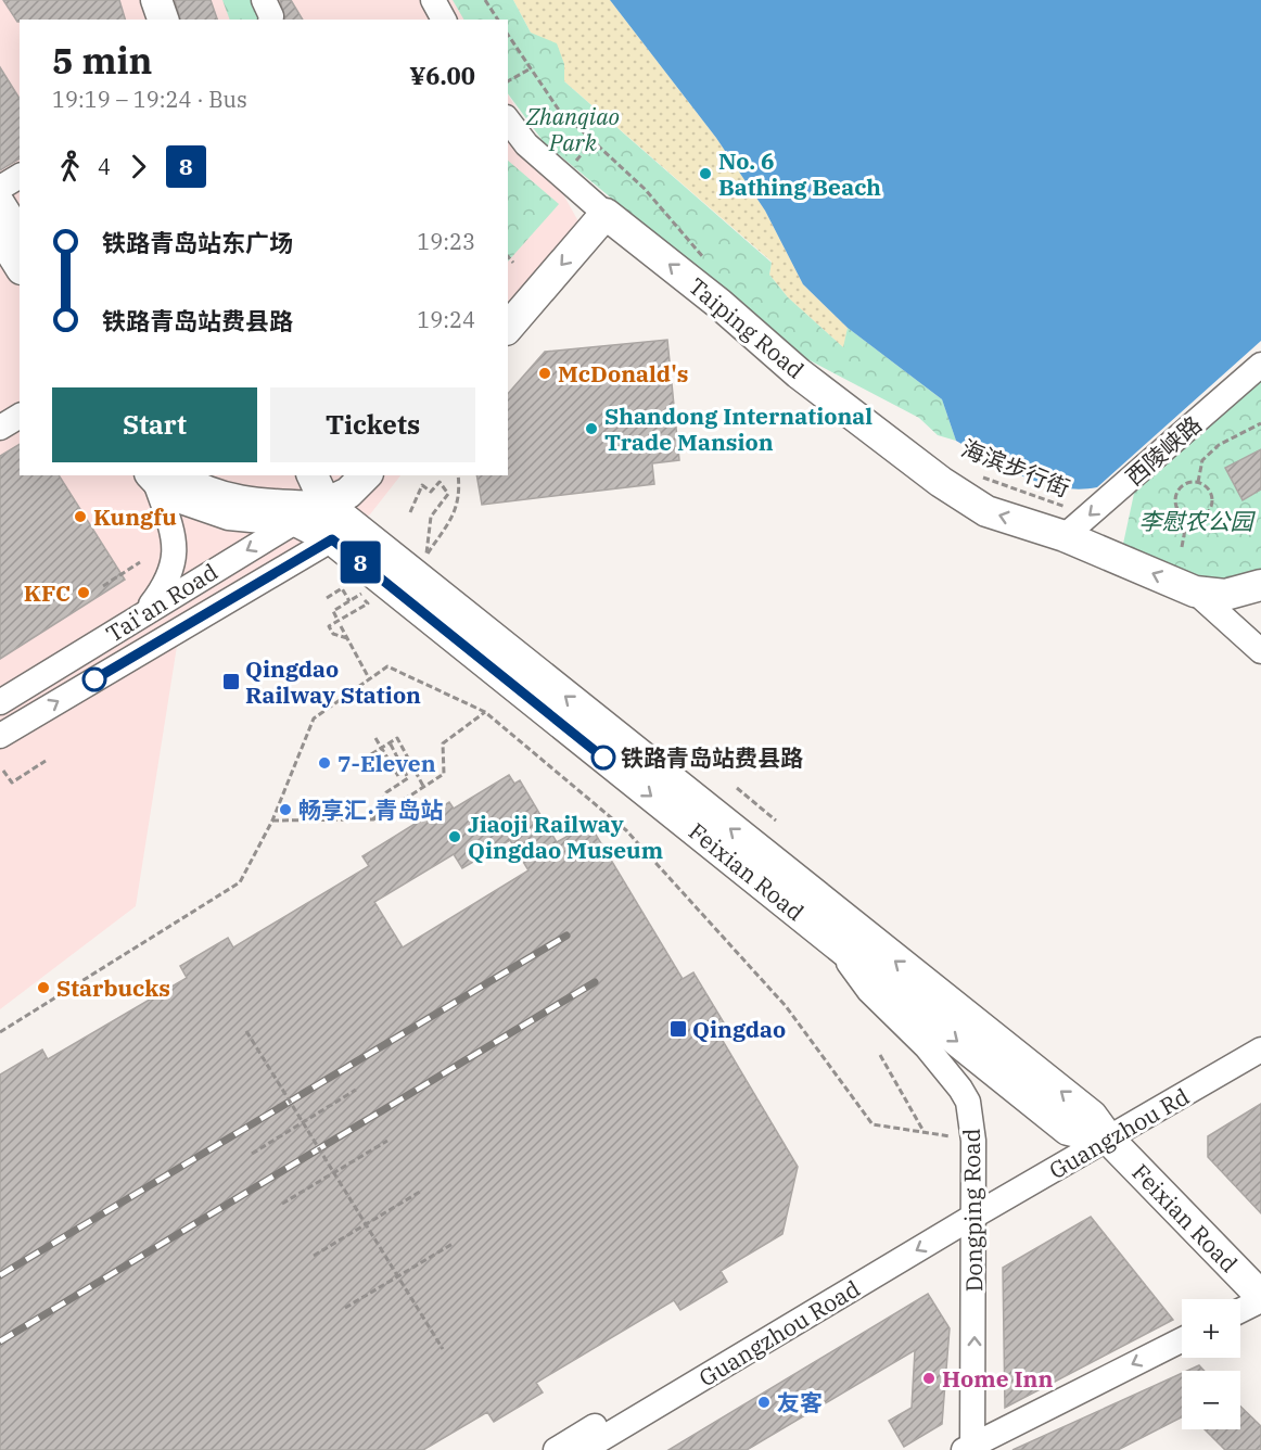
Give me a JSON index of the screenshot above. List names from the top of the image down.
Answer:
{
  "streets": {
    "main road": ["Taiping Road", "Feixian Road"],
    "street": [
      "西陵峡路",
      "Tai'an Road",
      "Guangzhou Rd",
      "Dongping Road",
      "Guangzhou Road"
    ],
    "path": ["海滨步行街"]
  },
  "crossings": [
    ["Taiping Road", "西陵峡路"],
    ["Taiping Road", "海滨步行街"],
    ["西陵峡路", "海滨步行街"],
    ["Tai'an Road", "Feixian Road"],
    ["Feixian Road", "Guangzhou Rd"],
    ["Feixian Road", "Dongping Road"],
    ["Guangzhou Rd", "Dongping Road"],
    ["Guangzhou Rd", "Guangzhou Road"],
    ["Dongping Road", "Guangzhou Road"]
  ],
  "one_way": ["Taiping Road", "西陵峡路", "Dongping Road"],
  "parks": ["Zhanqiao Park", "李慰农公园"],
  "places": {
    "other": [
      "No. 6 Bathing Beach",
      "McDonald's",
      "Shandong International Trade Mansion",
      "Kungfu",
      "KFC",
      "铁路青岛站费县路",
      "7-Eleven",
      "畅享汇·青岛站",
      "Jiaoji Railway Qingdao Museum",
      "Starbucks",
      "Home Inn",
      "友客"
    ],
    "transit": ["Qingdao Railway Station", "Qingdao"]
  },
  "lines": ["bus line 8"],
  "page": {
    "on_map": "8",
    "heading": ["5 min", "19:19 – 19:24 · Bus", "¥6.00"],
    "legs": ["4", "8"],
    "list": [
      {
        "name": "铁路青岛站东广场",
        "value": "19:23"
      },
      {
        "name": "铁路青岛站费县路",
        "value": "19:24"
      }
    ],
    "buttons": ["Start", "Tickets"],
    "map_buttons": ["+", "−"]
  }
}
